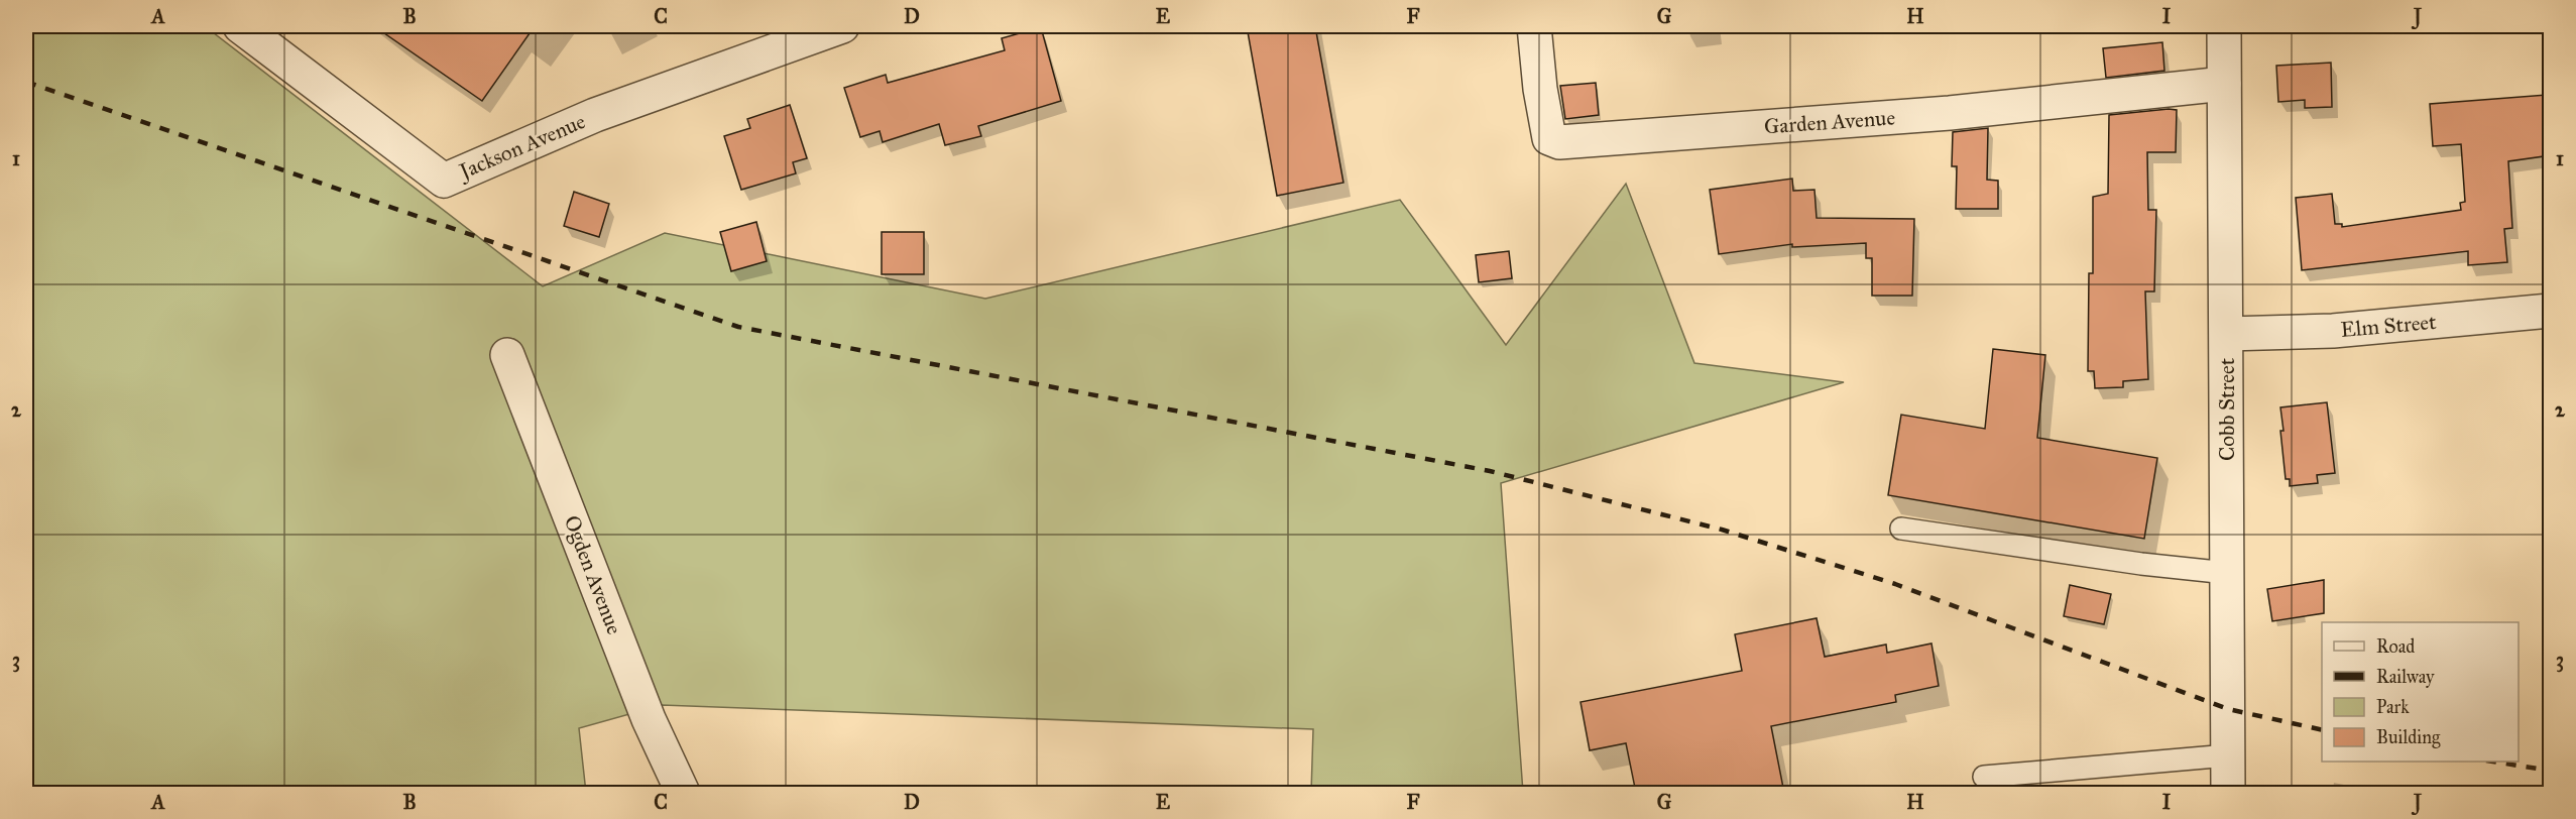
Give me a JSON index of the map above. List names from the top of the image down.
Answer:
{
  "streets": {
    "street": [
      "Garden Avenue",
      "Jackson Avenue",
      "Elm Street",
      "Cobb Street",
      "Ogden Avenue"
    ]
  },
  "crossings": [
    ["Garden Avenue", "Cobb Street"],
    ["Elm Street", "Cobb Street"]
  ],
  "legend": [
    "Road",
    "Railway",
    "Park",
    "Building"
  ],
  "grid": {
    "columns": [
      "A",
      "B",
      "C",
      "D",
      "E",
      "F",
      "G",
      "H",
      "I",
      "J"
    ],
    "rows": ["1", "2", "3"]
  }
}
